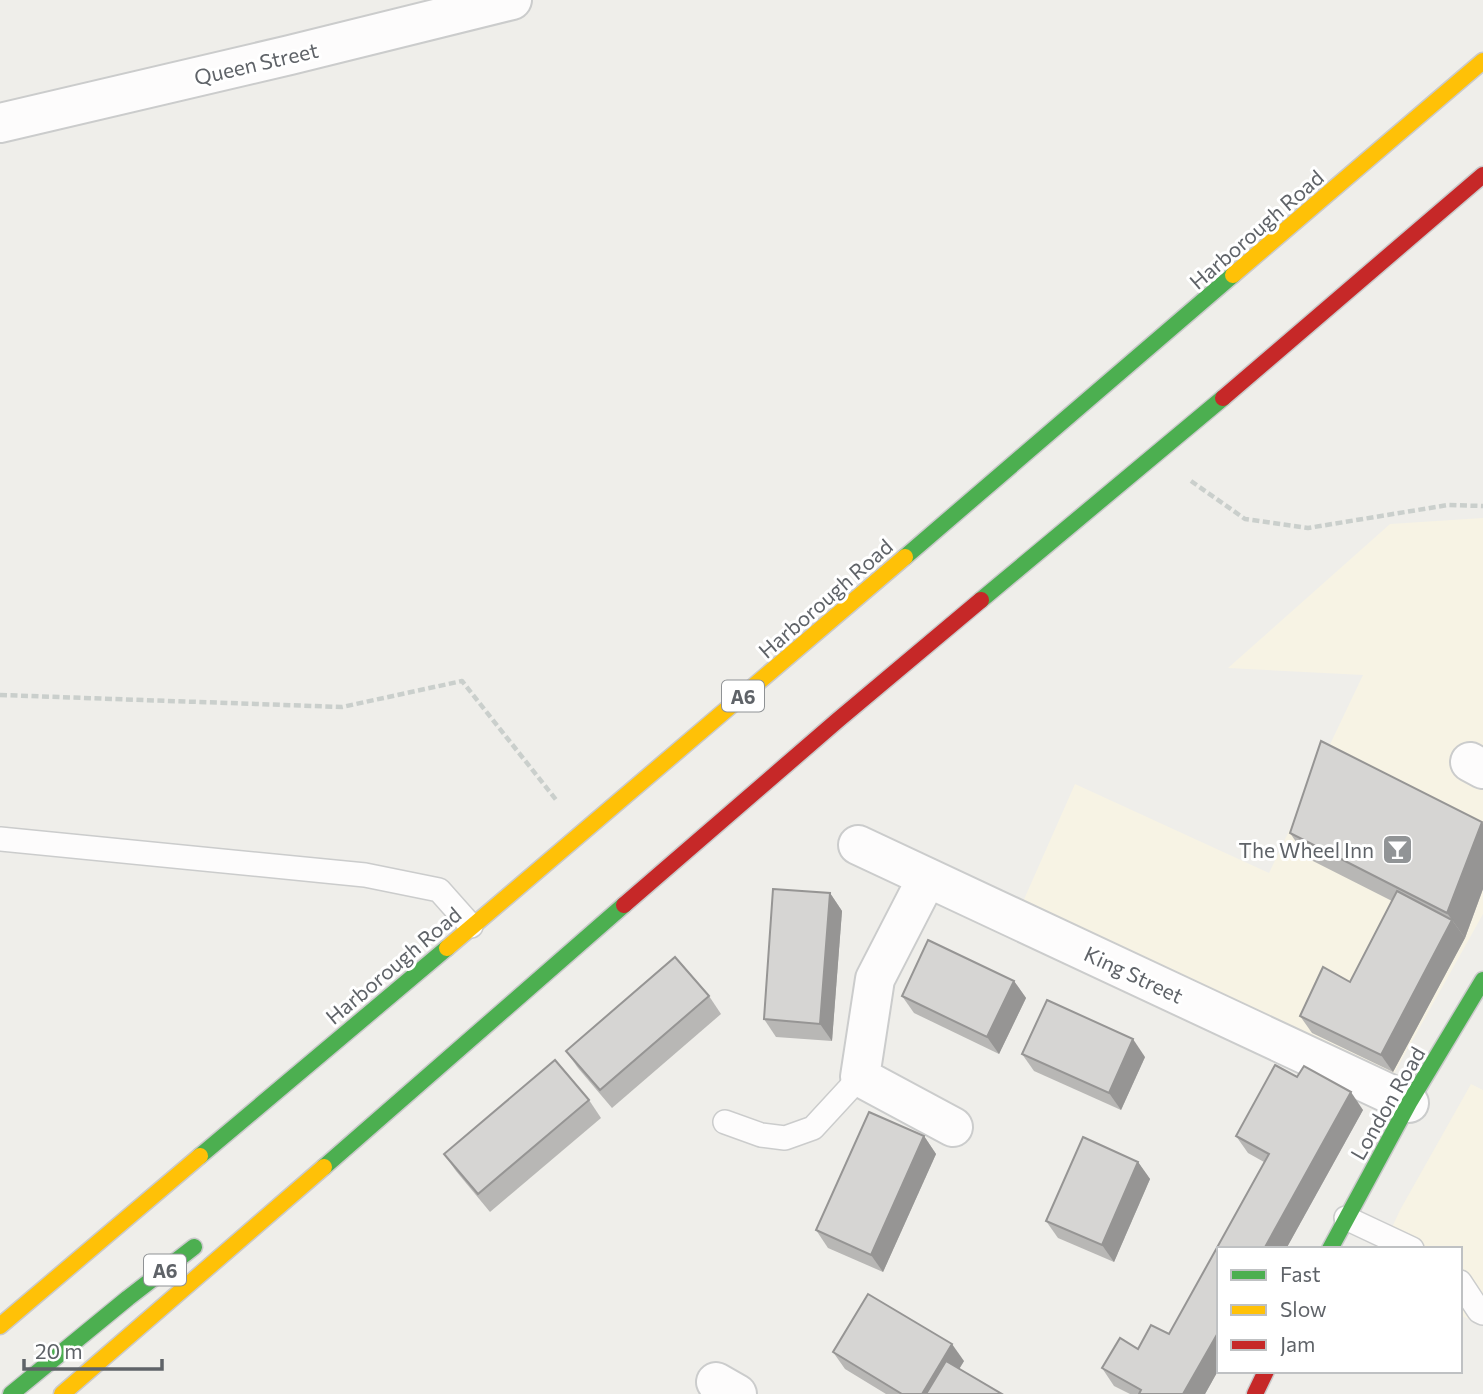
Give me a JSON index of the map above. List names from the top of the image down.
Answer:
{
  "streets": {
    "main road": ["Harborough Road", "A6", "London Road"],
    "street": ["Queen Street", "King Street"]
  },
  "crossings": [
    ["King Street", "London Road"]
  ],
  "places": {
    "bar": ["The Wheel Inn"]
  },
  "legend": ["Fast", "Slow", "Jam"],
  "scale_bar": "20 m"
}
